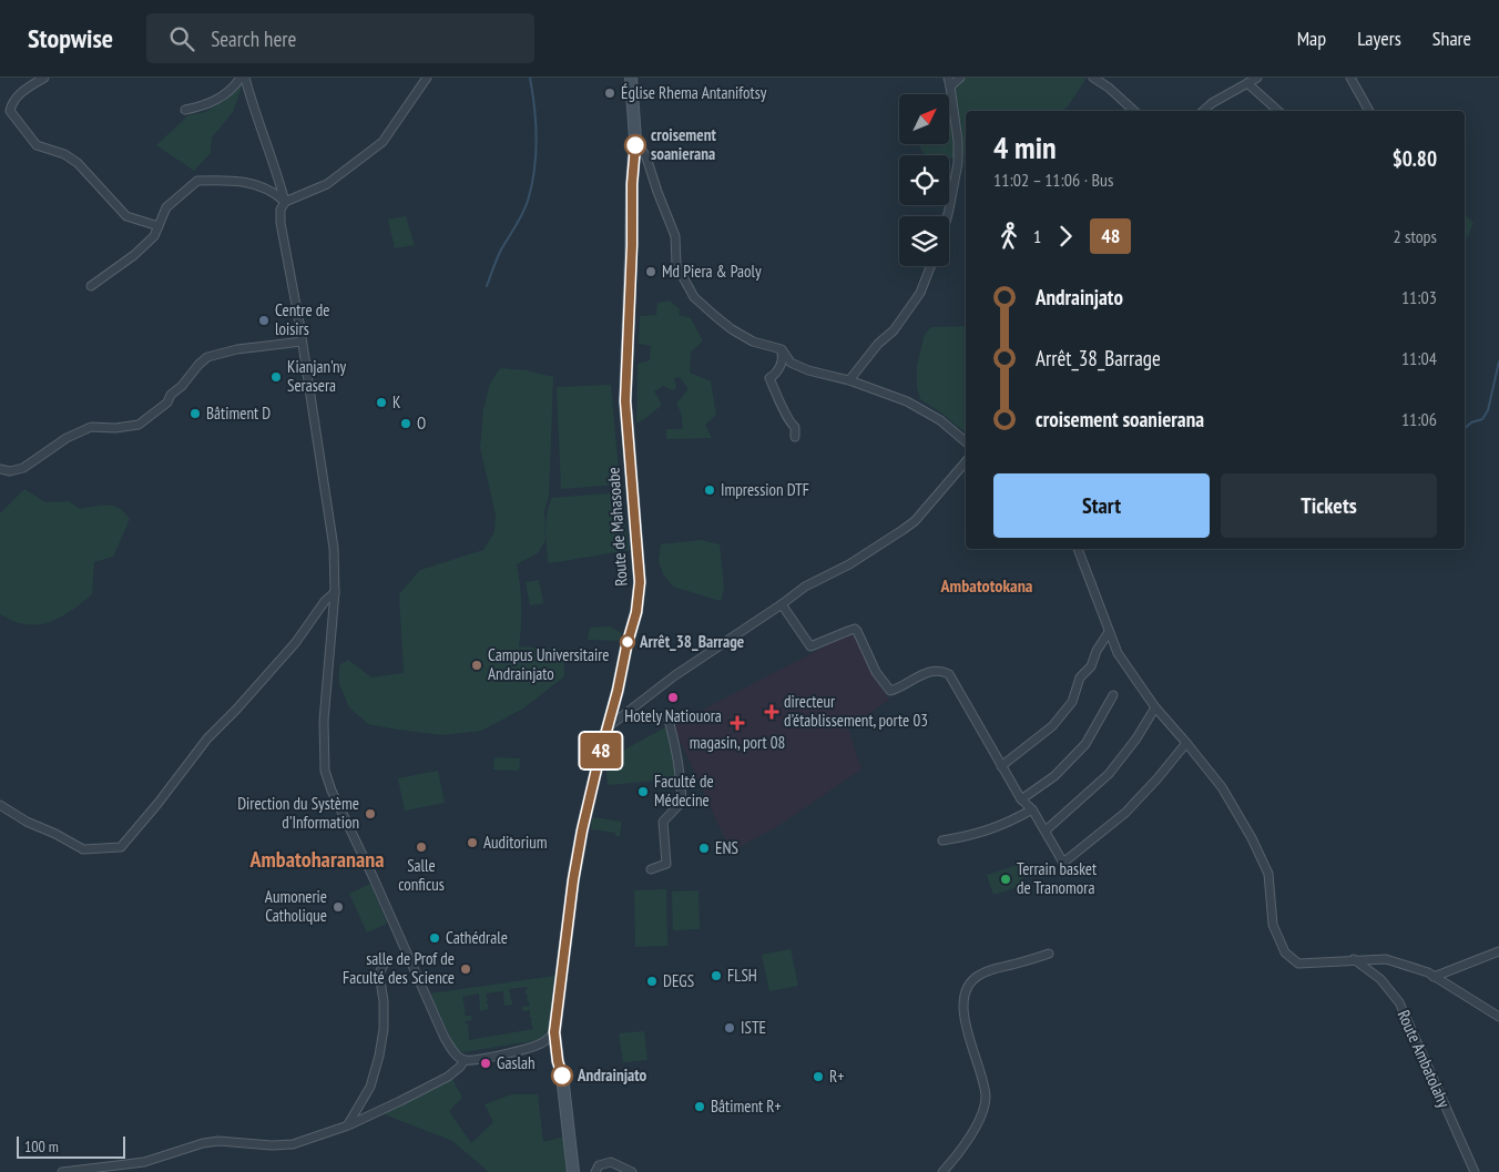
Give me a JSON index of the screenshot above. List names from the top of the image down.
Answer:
{
  "streets": {
    "street": ["Route de Mahasoabe", "Route Ambatolahy"]
  },
  "districts": ["Ambatotokana", "Ambatoharanana"],
  "places": {
    "other": [
      "Église Rhema Antanifotsy",
      "croisement soanierana",
      "Md Piera & Paoly",
      "Centre de loisirs",
      "Kianjan'ny Serasera",
      "K",
      "Bâtiment D",
      "O",
      "Impression DTF",
      "Arrêt_38_Barrage",
      "Campus Universitaire Andrainjato",
      "Hotely Natiouora",
      "Faculté de Médecine",
      "Direction du Système d'Information",
      "Auditorium",
      "Salle conficus",
      "ENS",
      "Terrain basket de Tranomora",
      "Aumonerie Catholique",
      "Cathédrale",
      "salle de Prof de Faculté des Science",
      "FLSH",
      "DEGS",
      "ISTE",
      "Gaslah",
      "Andrainjato",
      "R+",
      "Bâtiment R+"
    ],
    "health": ["directeur d'établissement, porte 03", "magasin, port 08"]
  },
  "lines": ["bus line 48"],
  "scale_bar": "100 m",
  "north": "top right",
  "page": {
    "header": "Stopwise",
    "search": "Search here",
    "nav": ["Map", "Layers", "Share"],
    "on_map": "48",
    "heading": ["4 min", "11:02 – 11:06 · Bus", "$0.80"],
    "legs": ["1", "48", "2 stops"],
    "list": [
      {
        "name": "Andrainjato",
        "value": "11:03"
      },
      {
        "name": "Arrêt_38_Barrage",
        "value": "11:04"
      },
      {
        "name": "croisement soanierana",
        "value": "11:06"
      }
    ],
    "buttons": ["Start", "Tickets"],
    "scale": "100 m"
  }
}
